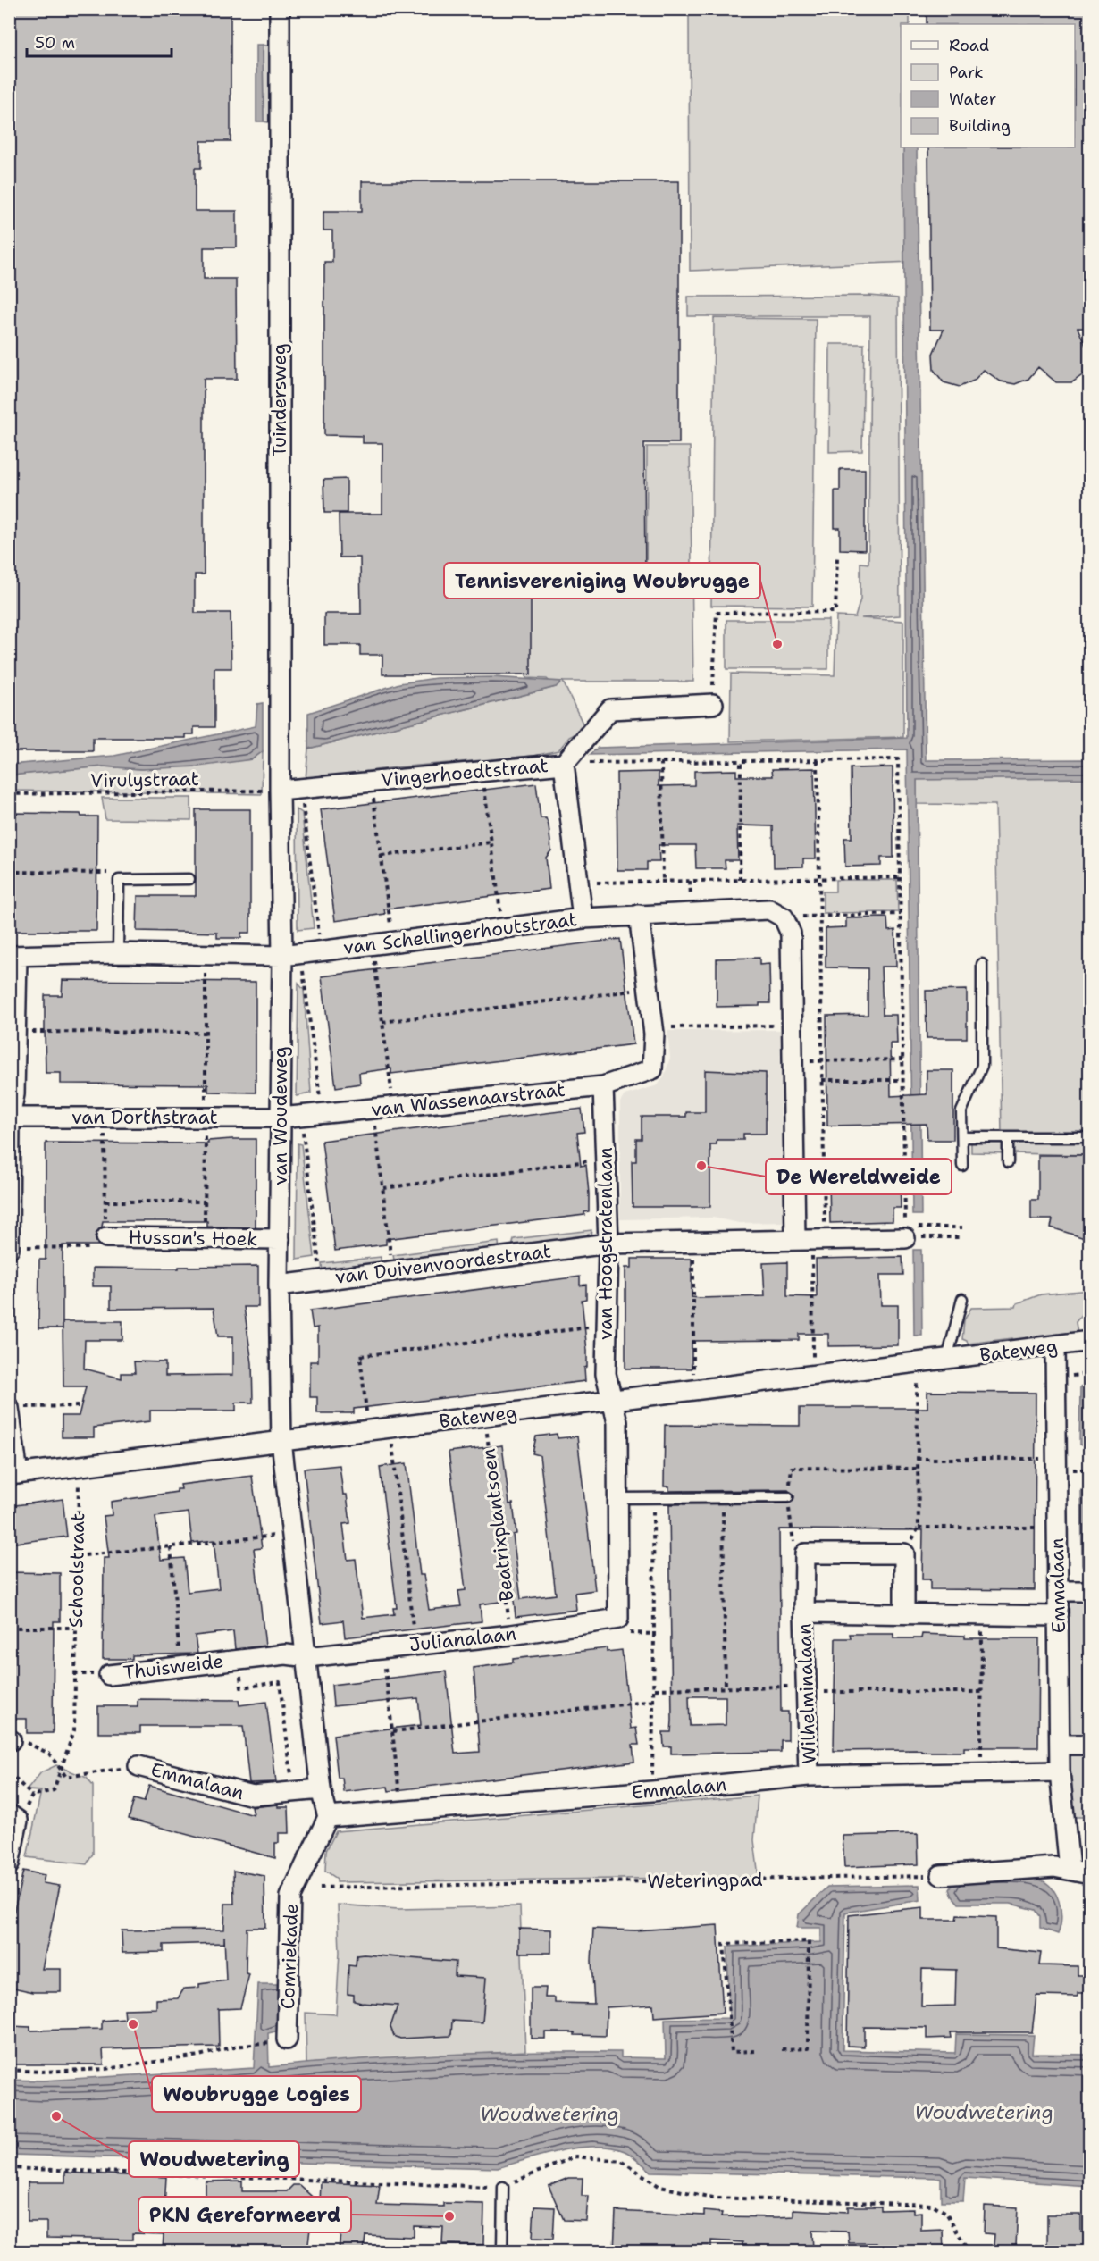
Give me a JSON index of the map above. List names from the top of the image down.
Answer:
{
  "streets": {
    "street": [
      "Tuindersweg",
      "Vingerhoedtstraat",
      "van Schellingerhoutstraat",
      "van Wassenaarstraat",
      "van Woudeweg",
      "van Dorthstraat",
      "Husson's Hoek",
      "van Hoogstratenlaan",
      "van Duivenvoordestraat",
      "Bateweg",
      "Emmalaan",
      "Julianalaan",
      "Thuisweide",
      "Wilhelminalaan",
      "Comriekade"
    ],
    "path": [
      "Virulystraat",
      "Beatrixplantsoen",
      "Schoolstraat",
      "Weteringpad"
    ]
  },
  "crossings": [
    ["Tuindersweg", "Vingerhoedtstraat"],
    ["Tuindersweg", "Virulystraat"],
    ["Tuindersweg", "van Woudeweg"],
    ["Vingerhoedtstraat", "Virulystraat"],
    ["Vingerhoedtstraat", "van Woudeweg"],
    ["Virulystraat", "van Woudeweg"],
    ["van Schellingerhoutstraat", "van Woudeweg"],
    ["van Wassenaarstraat", "van Woudeweg"],
    ["van Wassenaarstraat", "van Dorthstraat"],
    ["van Wassenaarstraat", "van Hoogstratenlaan"],
    ["van Woudeweg", "van Dorthstraat"],
    ["van Woudeweg", "Husson's Hoek"],
    ["van Woudeweg", "van Duivenvoordestraat"],
    ["van Woudeweg", "Bateweg"],
    ["van Hoogstratenlaan", "van Duivenvoordestraat"],
    ["van Hoogstratenlaan", "Bateweg"],
    ["Bateweg", "Beatrixplantsoen"],
    ["Bateweg", "Schoolstraat"],
    ["Bateweg", "Emmalaan"],
    ["Beatrixplantsoen", "Julianalaan"],
    ["Emmalaan", "Thuisweide"],
    ["Emmalaan", "Wilhelminalaan"],
    ["Emmalaan", "Comriekade"],
    ["Julianalaan", "Thuisweide"]
  ],
  "water": ["Woudwetering"],
  "places": [
    "Tennisvereniging Woubrugge",
    "De Wereldweide",
    "Woubrugge Logies",
    "Woudwetering",
    "PKN Gereformeerd"
  ],
  "legend": [
    "Road",
    "Park",
    "Water",
    "Building"
  ],
  "scale_bar": "50 m"
}
